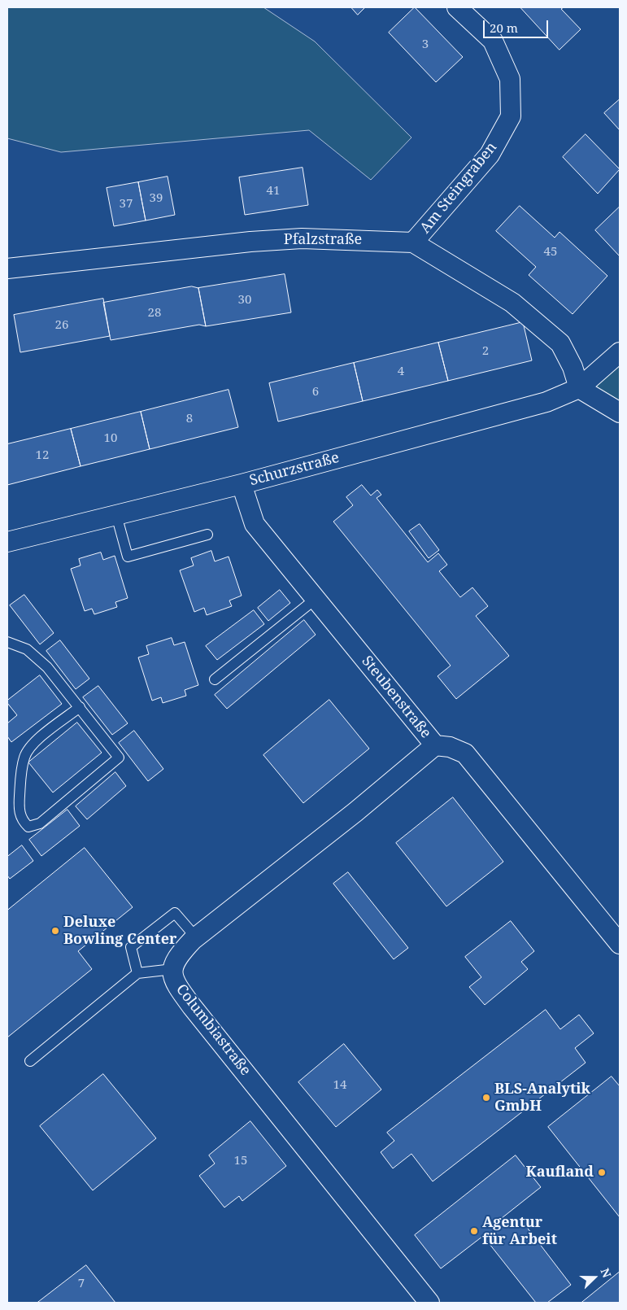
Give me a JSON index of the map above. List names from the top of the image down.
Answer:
{
  "streets": {
    "street": [
      "Am Steingraben",
      "Pfalzstraße",
      "Schurzstraße",
      "Steubenstraße",
      "Columbiastraße"
    ]
  },
  "crossings": [
    ["Am Steingraben", "Pfalzstraße"],
    ["Pfalzstraße", "Schurzstraße"],
    ["Schurzstraße", "Steubenstraße"],
    ["Steubenstraße", "Columbiastraße"]
  ],
  "places": [
    "Deluxe Bowling Center",
    "BLS-Analytik GmbH",
    "Kaufland",
    "Agentur für Arbeit"
  ],
  "house_numbers": [
    "3",
    "41",
    "39",
    "37",
    "45",
    "30",
    "28",
    "26",
    "2",
    "4",
    "6",
    "8",
    "10",
    "12",
    "14",
    "15",
    "7"
  ],
  "scale_bar": "20 m",
  "north": "right"
}
